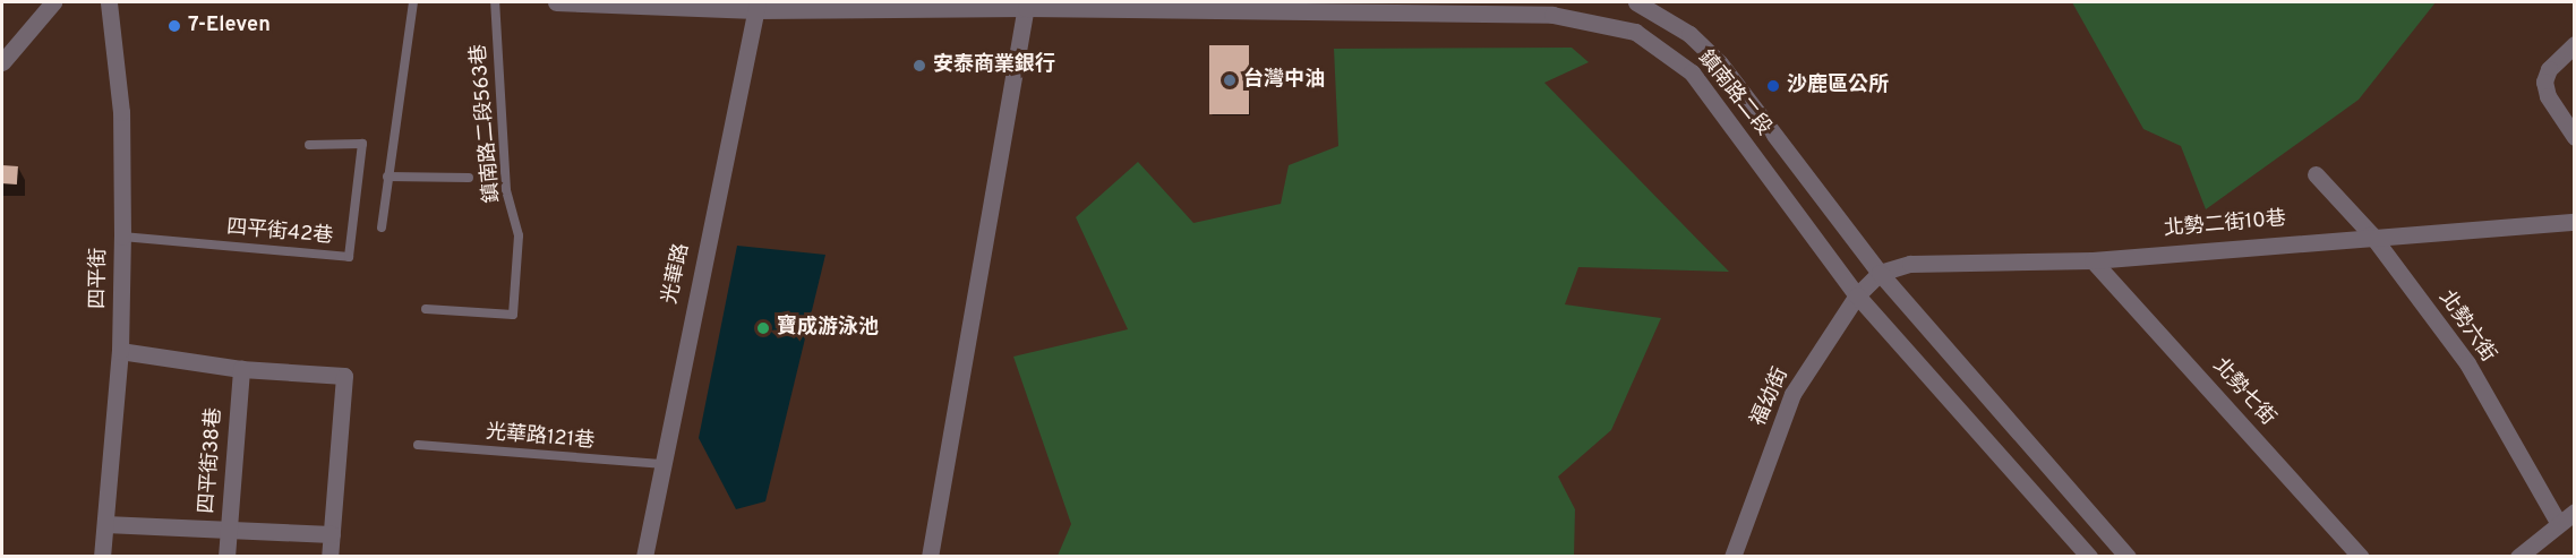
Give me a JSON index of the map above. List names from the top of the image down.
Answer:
{
  "streets": {
    "street": [
      "鎮南路二段",
      "北勢二街10巷",
      "光華路",
      "四平街",
      "北勢六街",
      "北勢七街",
      "福幼街",
      "四平街38巷"
    ],
    "lane": ["鎮南路二段563巷", "四平街42巷", "光華路121巷"]
  },
  "crossings": [
    ["鎮南路二段", "北勢二街10巷"],
    ["鎮南路二段", "光華路"],
    ["鎮南路二段", "福幼街"],
    ["北勢二街10巷", "北勢六街"],
    ["北勢二街10巷", "北勢七街"],
    ["北勢二街10巷", "福幼街"],
    ["四平街42巷", "四平街"],
    ["光華路", "光華路121巷"]
  ],
  "places": [
    "7-Eleven",
    "安泰商業銀行",
    "台灣中油",
    "沙鹿區公所",
    "寶成游泳池"
  ]
}
